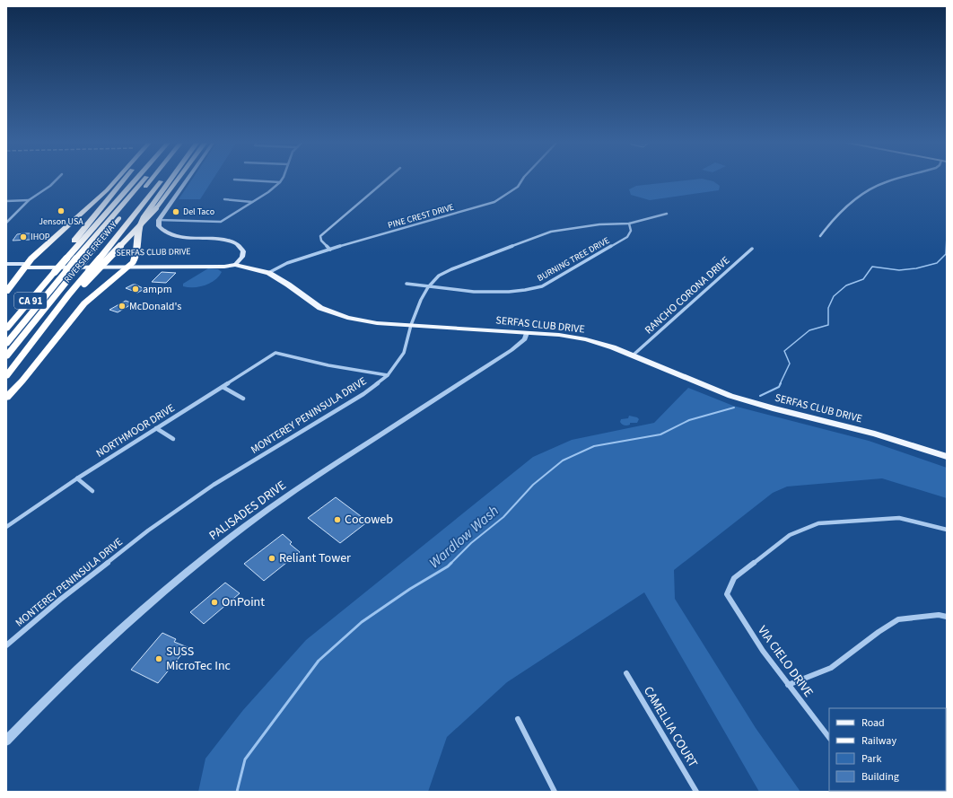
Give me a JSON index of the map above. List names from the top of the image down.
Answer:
{
  "streets": {
    "highway": ["RIVERSIDE FREEWAY", "CA 91"],
    "main road": ["SERFAS CLUB DRIVE"],
    "street": [
      "PINE CREST DRIVE",
      "BURNING TREE DRIVE",
      "RANCHO CORONA DRIVE",
      "MONTEREY PENINSULA DRIVE",
      "NORTHMOOR DRIVE",
      "PALISADES DRIVE",
      "VIA CIELO DRIVE",
      "CAMELLIA COURT"
    ]
  },
  "crossings": [
    ["PINE CREST DRIVE", "SERFAS CLUB DRIVE"],
    ["SERFAS CLUB DRIVE", "RANCHO CORONA DRIVE"],
    ["SERFAS CLUB DRIVE", "MONTEREY PENINSULA DRIVE"],
    ["SERFAS CLUB DRIVE", "PALISADES DRIVE"],
    ["BURNING TREE DRIVE", "MONTEREY PENINSULA DRIVE"],
    ["MONTEREY PENINSULA DRIVE", "NORTHMOOR DRIVE"]
  ],
  "water": ["Wardlow Wash"],
  "places": [
    "Jenson USA",
    "Del Taco",
    "IHOP",
    "ampm",
    "McDonald's",
    "Cocoweb",
    "Reliant Tower",
    "OnPoint",
    "SUSS MicroTec Inc"
  ],
  "legend": [
    "Road",
    "Railway",
    "Park",
    "Building"
  ]
}
